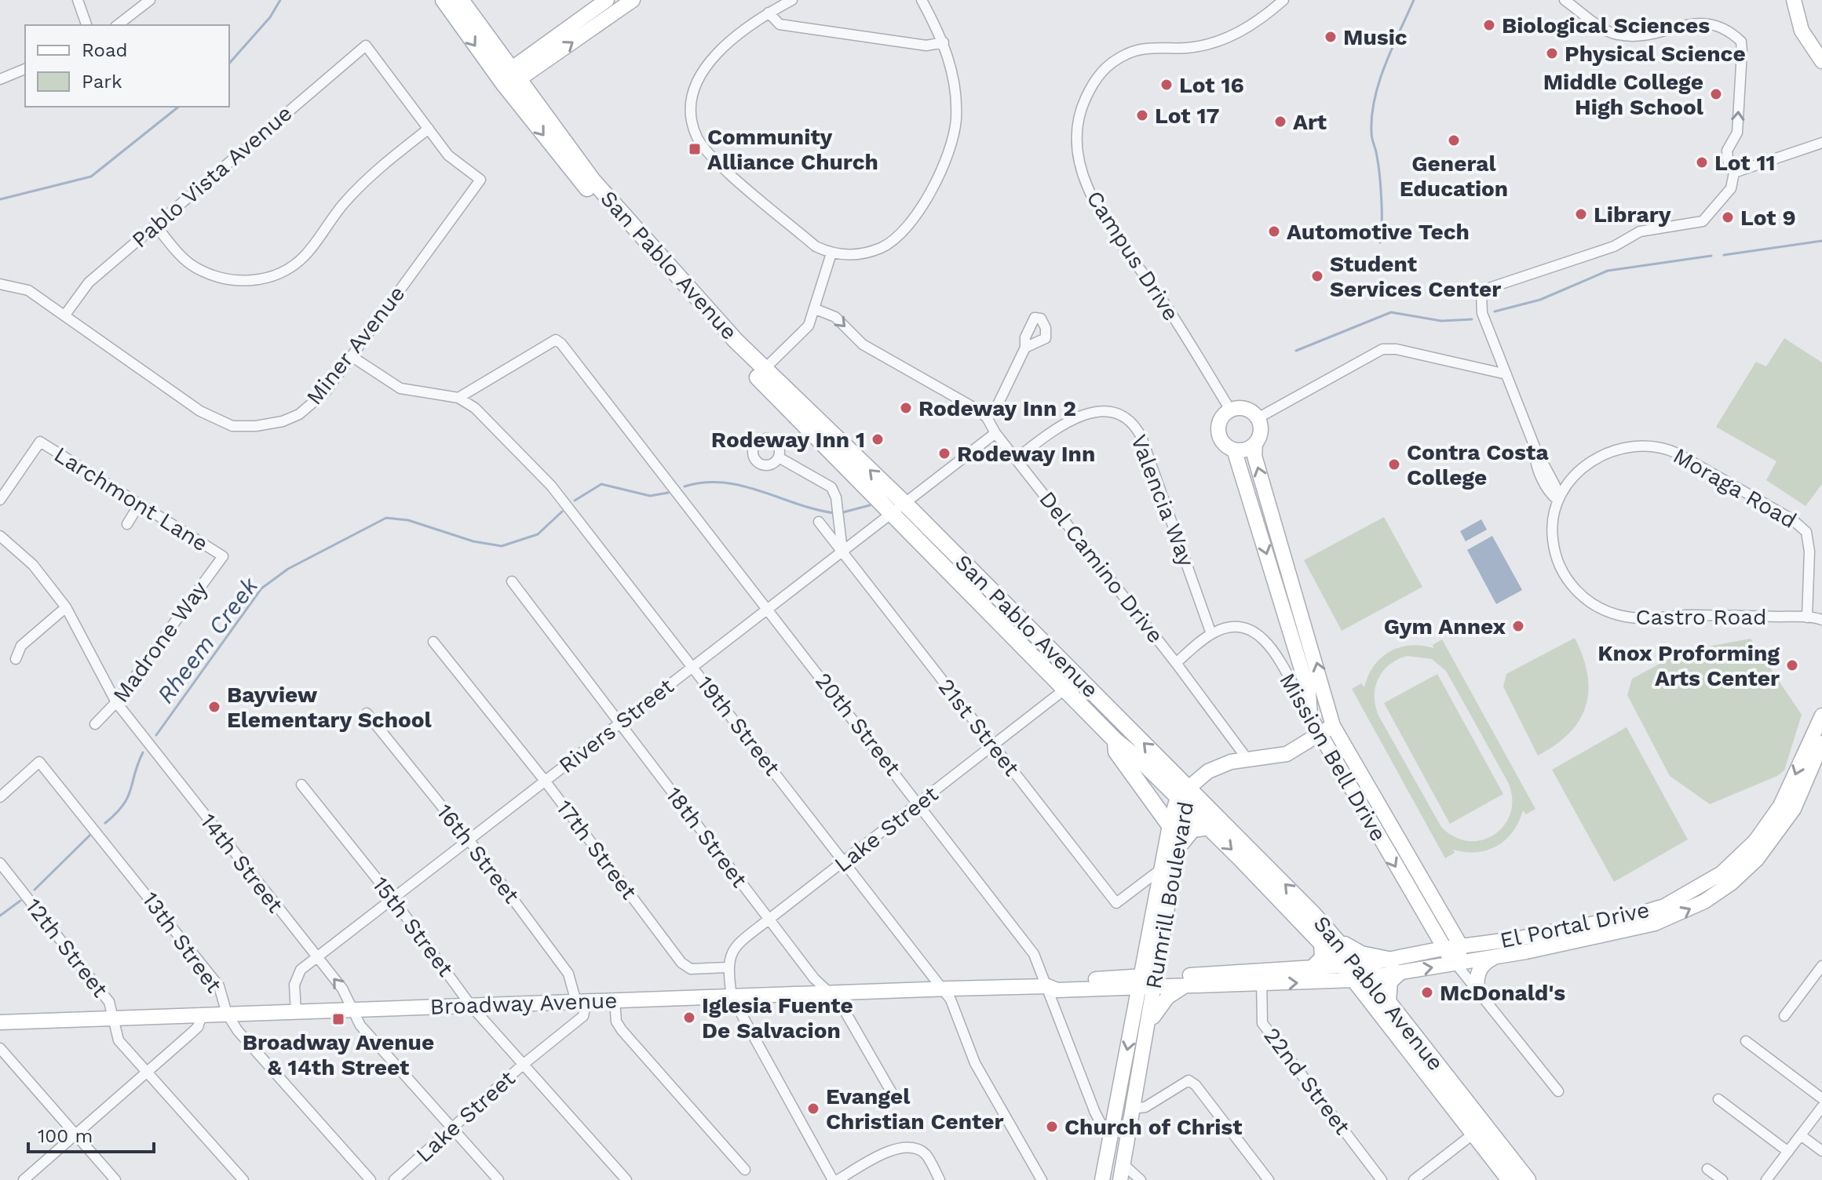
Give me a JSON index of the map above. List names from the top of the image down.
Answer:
{
  "streets": {
    "main road": ["San Pablo Avenue"],
    "street": [
      "Pablo Vista Avenue",
      "Campus Drive",
      "Miner Avenue",
      "Moraga Road",
      "Larchmont Lane",
      "Valencia Way",
      "Del Camino Drive",
      "Castro Road",
      "Madrone Way",
      "20th Street",
      "Rivers Street",
      "19th Street",
      "21st Street",
      "Mission Bell Drive",
      "Lake Street",
      "18th Street",
      "17th Street",
      "16th Street",
      "14th Street",
      "Rumrill Boulevard",
      "El Portal Drive",
      "15th Street",
      "13th Street",
      "12th Street",
      "Broadway Avenue",
      "22nd Street"
    ]
  },
  "crossings": [
    ["Pablo Vista Avenue", "Miner Avenue"],
    ["San Pablo Avenue", "Rivers Street"],
    ["San Pablo Avenue", "Lake Street"],
    ["San Pablo Avenue", "Rumrill Boulevard"],
    ["San Pablo Avenue", "El Portal Drive"],
    ["San Pablo Avenue", "Broadway Avenue"],
    ["Miner Avenue", "19th Street"],
    ["Moraga Road", "Castro Road"],
    ["Larchmont Lane", "Madrone Way"],
    ["Valencia Way", "Del Camino Drive"],
    ["Valencia Way", "Mission Bell Drive"],
    ["Del Camino Drive", "Rivers Street"],
    ["Del Camino Drive", "Mission Bell Drive"],
    ["Madrone Way", "14th Street"],
    ["20th Street", "Rivers Street"],
    ["20th Street", "19th Street"],
    ["20th Street", "Lake Street"],
    ["20th Street", "Rumrill Boulevard"],
    ["20th Street", "Broadway Avenue"],
    ["Rivers Street", "19th Street"],
    ["Rivers Street", "21st Street"],
    ["Rivers Street", "18th Street"],
    ["Rivers Street", "17th Street"],
    ["Rivers Street", "16th Street"],
    ["Rivers Street", "14th Street"],
    ["Rivers Street", "15th Street"],
    ["Rivers Street", "Broadway Avenue"],
    ["19th Street", "Lake Street"],
    ["19th Street", "Broadway Avenue"],
    ["21st Street", "Lake Street"],
    ["21st Street", "Rumrill Boulevard"],
    ["Mission Bell Drive", "El Portal Drive"],
    ["Lake Street", "18th Street"],
    ["Lake Street", "17th Street"],
    ["Lake Street", "16th Street"],
    ["Lake Street", "14th Street"],
    ["Lake Street", "15th Street"],
    ["Lake Street", "Broadway Avenue"],
    ["18th Street", "Broadway Avenue"],
    ["16th Street", "Broadway Avenue"],
    ["14th Street", "Broadway Avenue"],
    ["Rumrill Boulevard", "Broadway Avenue"],
    ["El Portal Drive", "Broadway Avenue"],
    ["15th Street", "Broadway Avenue"],
    ["13th Street", "Broadway Avenue"],
    ["12th Street", "Broadway Avenue"],
    ["Broadway Avenue", "22nd Street"]
  ],
  "water": ["Rheem Creek"],
  "places": {
    "other": [
      "Biological Sciences",
      "Music",
      "Physical Science",
      "Lot 16",
      "Middle College High School",
      "Lot 17",
      "Art",
      "General Education",
      "Lot 11",
      "Library",
      "Lot 9",
      "Automotive Tech",
      "Student Services Center",
      "Rodeway Inn 2",
      "Rodeway Inn 1",
      "Rodeway Inn",
      "Contra Costa College",
      "Gym Annex",
      "Knox Proforming Arts Center",
      "Bayview Elementary School",
      "McDonald's",
      "Iglesia Fuente De Salvacion",
      "Evangel Christian Center",
      "Church of Christ"
    ],
    "transit": ["Community Alliance Church", "Broadway Avenue & 14th Street"]
  },
  "legend": ["Road", "Park"],
  "scale_bar": "100 m"
}
